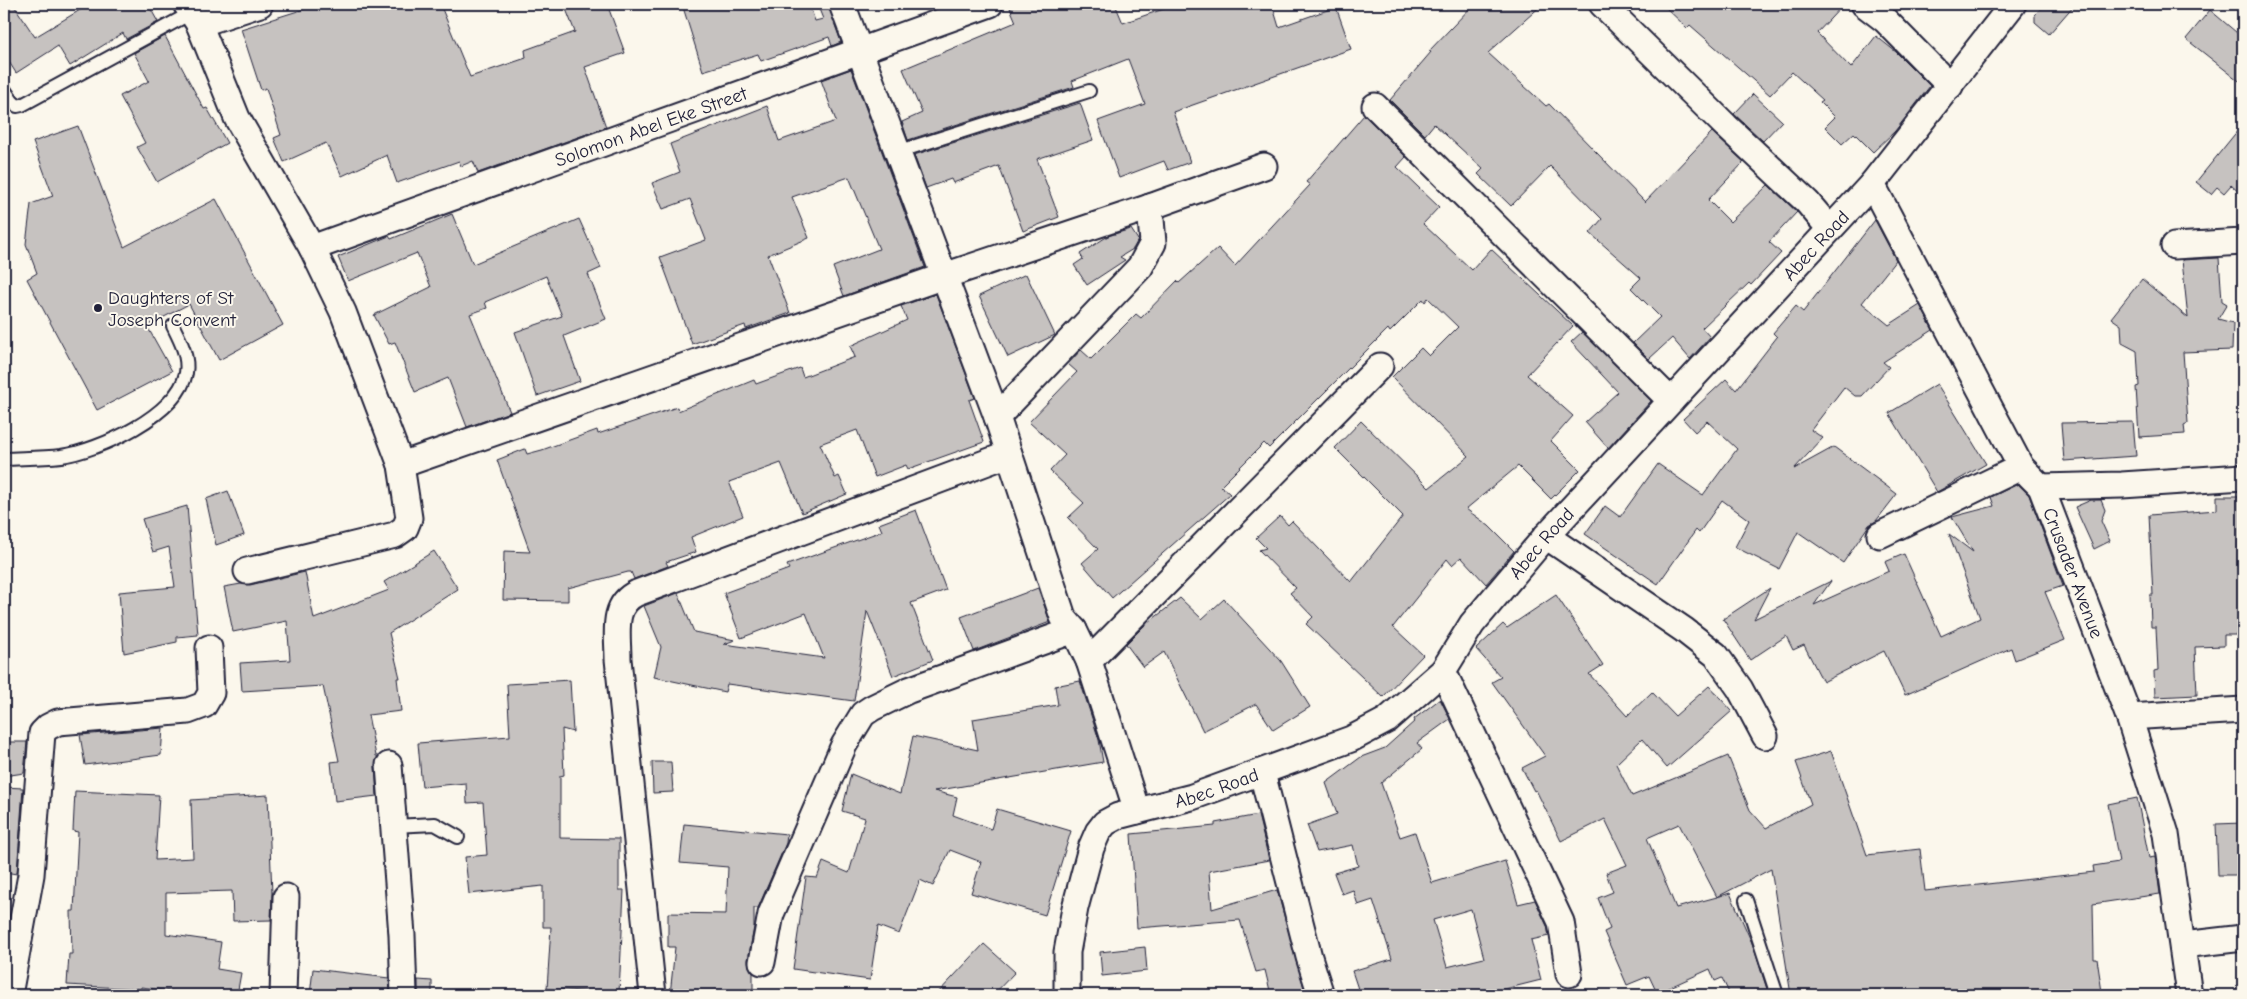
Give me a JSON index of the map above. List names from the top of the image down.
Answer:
{
  "streets": {
    "street": ["Solomon Abel Eke Street", "Abec Road", "Crusader Avenue"]
  },
  "crossings": [
    ["Abec Road", "Crusader Avenue"]
  ],
  "places": ["Daughters of St Joseph Convent"]
}
